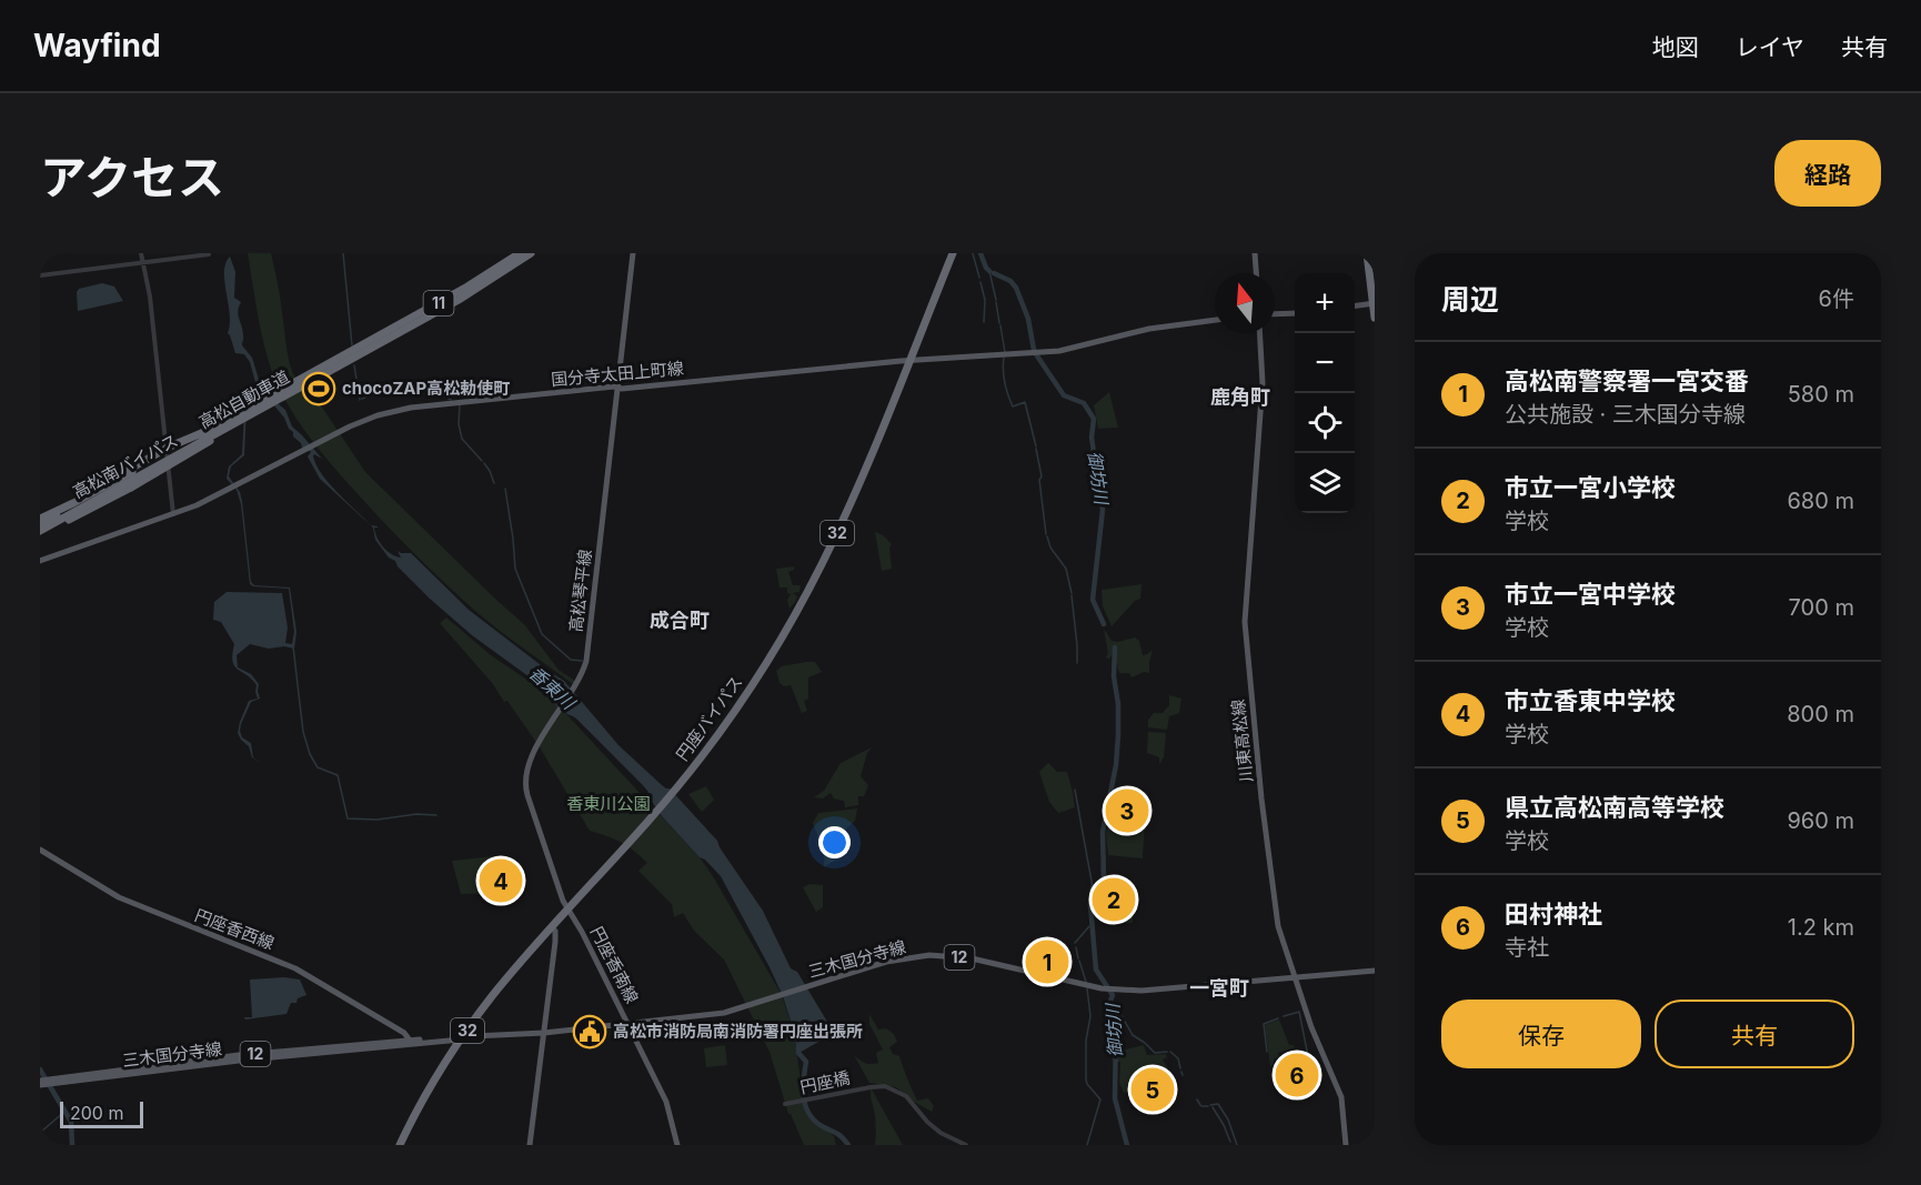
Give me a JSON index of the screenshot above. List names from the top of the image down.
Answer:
{
  "streets": {
    "highway": [
      "11",
      "高松自動車道",
      "高松南バイパス",
      "32",
      "円座バイパス"
    ],
    "main road": [
      "国分寺太田上町線",
      "高松琴平線",
      "川東高松線",
      "円座香西線",
      "12",
      "三木国分寺線",
      "円座香南線"
    ],
    "street": ["円座橋"]
  },
  "crossings": [
    ["国分寺太田上町線", "高松琴平線"],
    ["国分寺太田上町線", "円座バイパス"],
    ["高松自動車道", "高松南バイパス"],
    ["高松琴平線", "円座バイパス"],
    ["高松琴平線", "円座香南線"],
    ["円座バイパス", "三木国分寺線"],
    ["円座バイパス", "円座香南線"],
    ["川東高松線", "三木国分寺線"],
    ["円座香西線", "三木国分寺線"],
    ["三木国分寺線", "円座香南線"]
  ],
  "districts": ["鹿角町", "成合町", "一宮町"],
  "water": ["御坊川", "香東川"],
  "parks": ["香東川公園"],
  "places": {
    "sports": ["chocoZAP高松勅使町"],
    "public building": ["高松市消防局南消防署円座出張所"]
  },
  "scale_bar": "200 m",
  "north": "top",
  "page": {
    "header": "Wayfind",
    "nav": ["地図", "レイヤ", "共有"],
    "title": "アクセス",
    "buttons": [
      "経路",
      ["保存", "共有"]
    ],
    "heading": ["周辺", "6件"],
    "map_buttons": ["+", "−"],
    "list": [
      {
        "mark": "1",
        "name": "高松南警察署一宮交番",
        "note": "公共施設 · 三木国分寺線",
        "value": "580 m"
      },
      {
        "mark": "2",
        "name": "市立一宮小学校",
        "note": "学校",
        "value": "680 m"
      },
      {
        "mark": "3",
        "name": "市立一宮中学校",
        "note": "学校",
        "value": "700 m"
      },
      {
        "mark": "4",
        "name": "市立香東中学校",
        "note": "学校",
        "value": "800 m"
      },
      {
        "mark": "5",
        "name": "県立高松南高等学校",
        "note": "学校",
        "value": "960 m"
      },
      {
        "mark": "6",
        "name": "田村神社",
        "note": "寺社",
        "value": "1.2 km"
      }
    ],
    "pins": [
      "3",
      "4",
      "2",
      "1",
      "6",
      "5"
    ],
    "scale": "200 m"
  }
}
